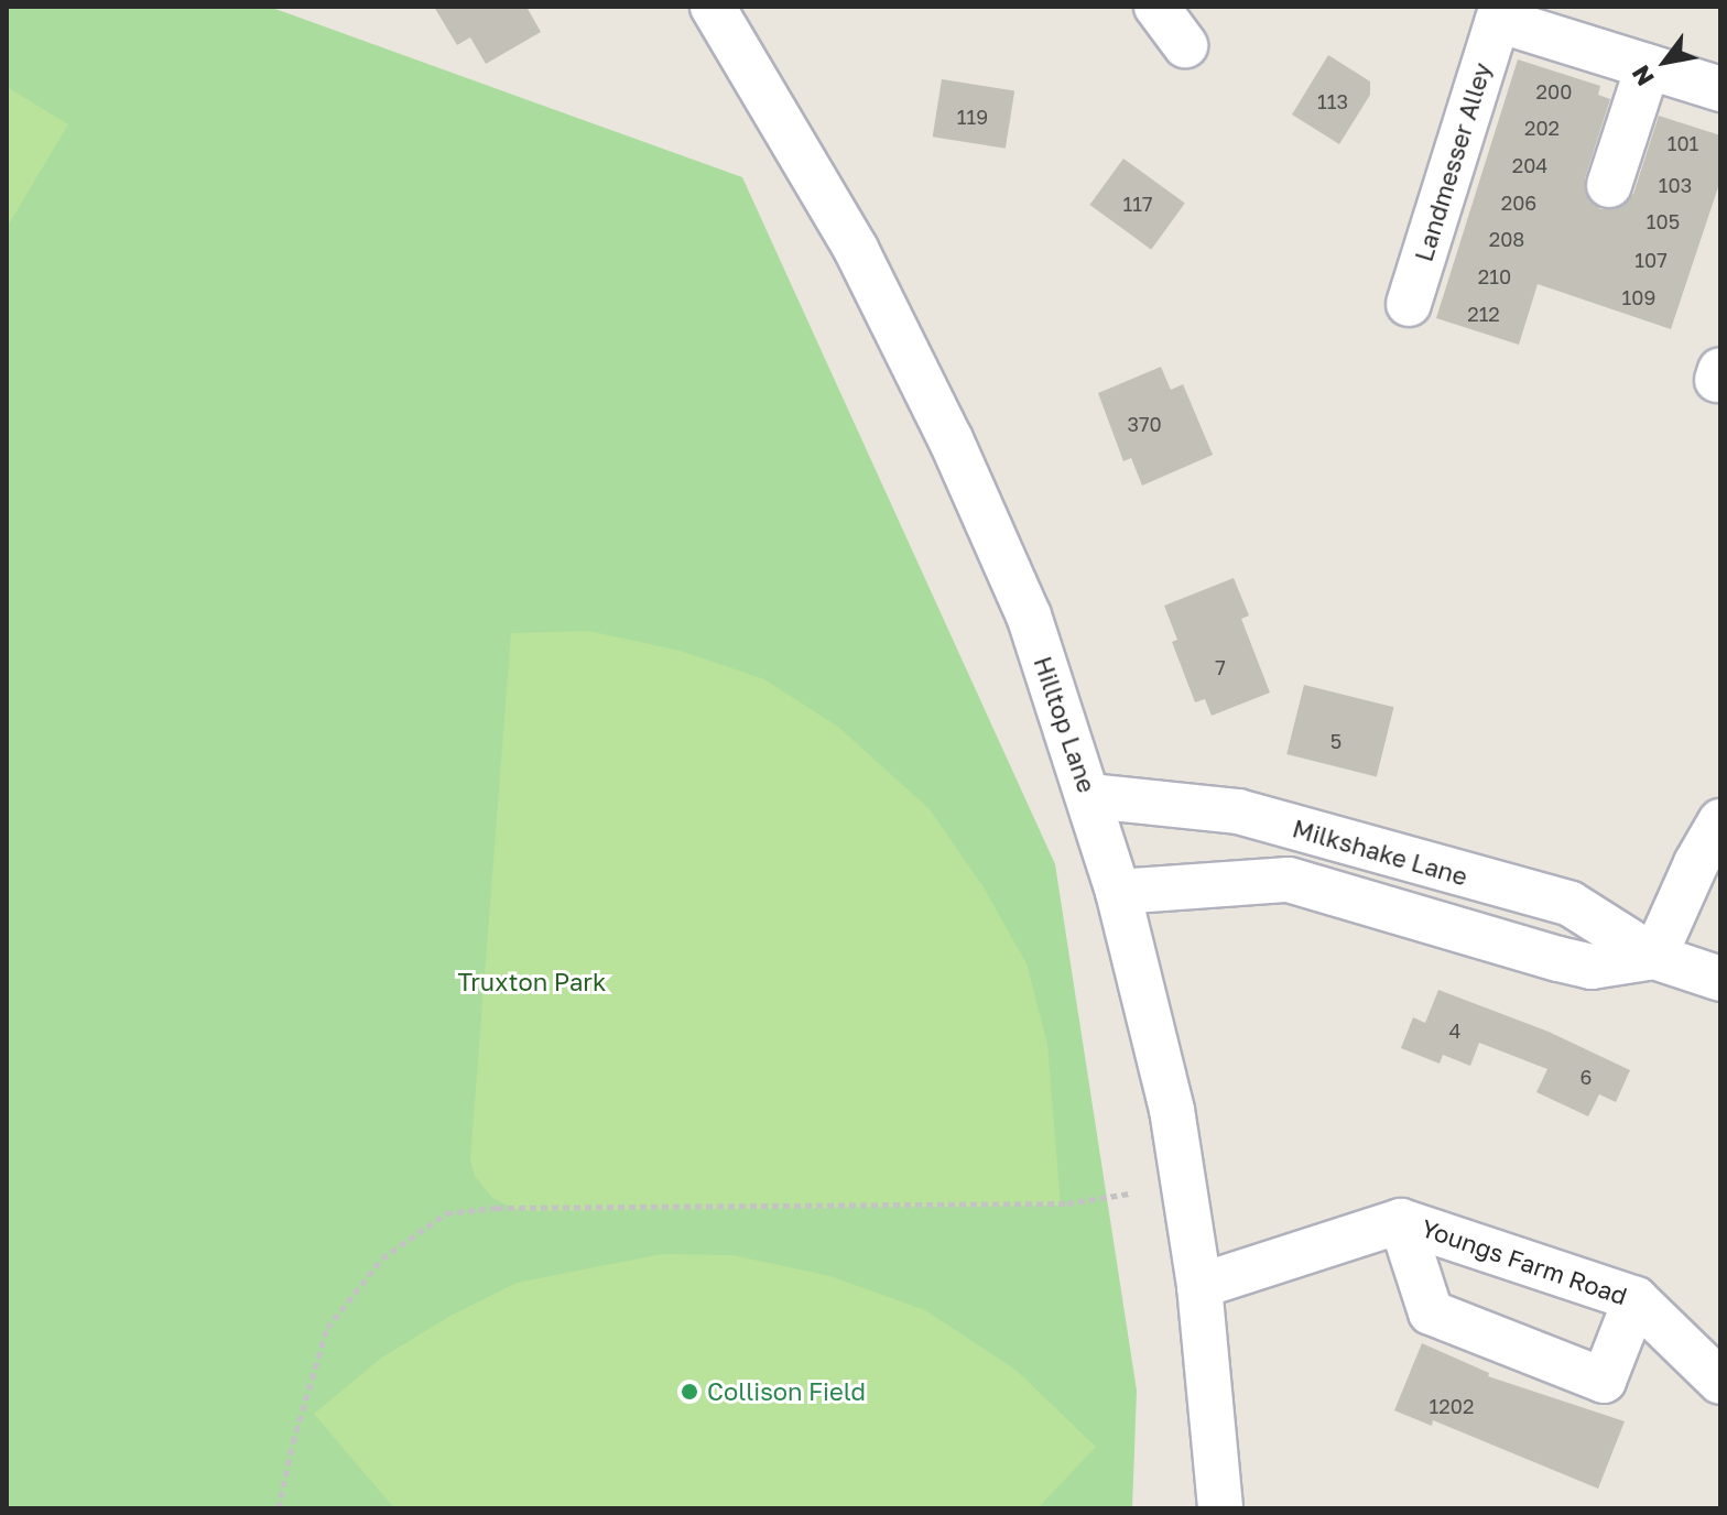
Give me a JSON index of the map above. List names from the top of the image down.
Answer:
{
  "streets": {
    "street": [
      "Landmesser Alley",
      "Hilltop Lane",
      "Milkshake Lane",
      "Youngs Farm Road"
    ]
  },
  "crossings": [
    ["Hilltop Lane", "Milkshake Lane"],
    ["Hilltop Lane", "Youngs Farm Road"]
  ],
  "parks": ["Truxton Park"],
  "places": ["Collison Field"],
  "house_numbers": [
    "200",
    "113",
    "119",
    "202",
    "101",
    "204",
    "103",
    "206",
    "117",
    "105",
    "208",
    "107",
    "210",
    "109",
    "212",
    "370",
    "7",
    "5",
    "4",
    "6",
    "1202"
  ],
  "north": "bottom left"
}
